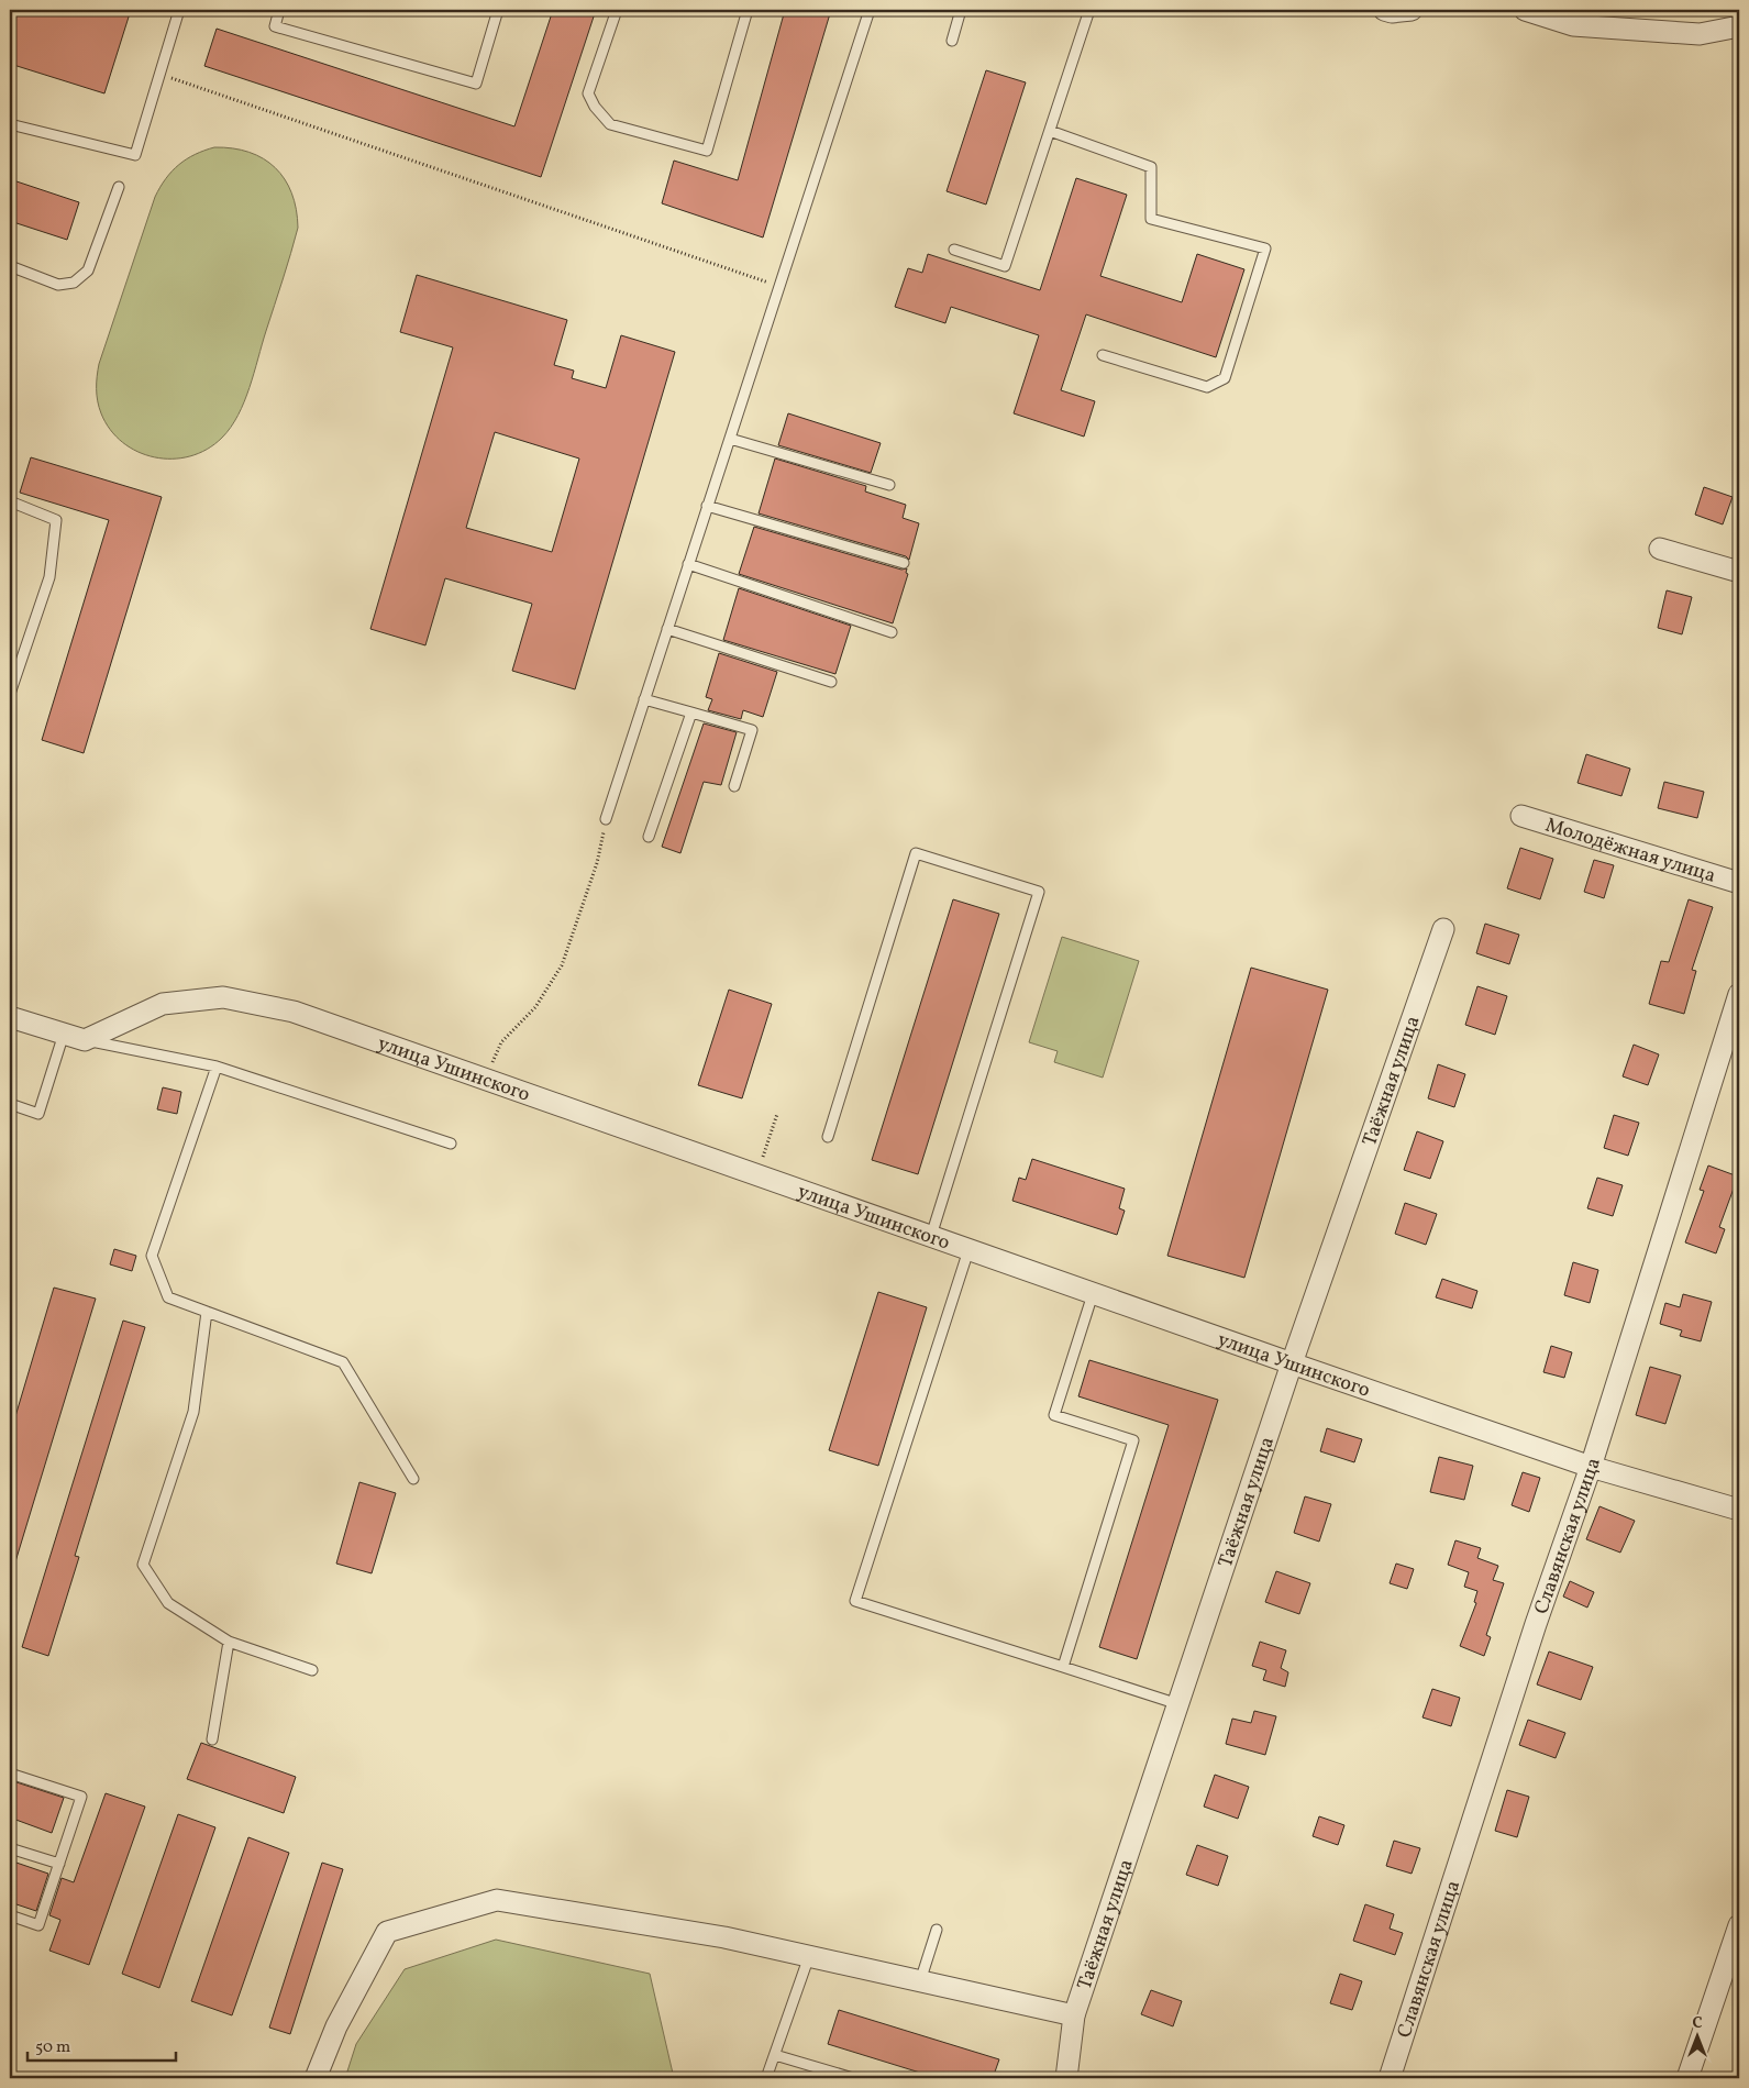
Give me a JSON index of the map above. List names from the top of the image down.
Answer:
{
  "streets": {
    "street": [
      "Молодёжная улица",
      "улица Ушинского",
      "Таёжная улица",
      "Славянская улица"
    ]
  },
  "crossings": [
    ["улица Ушинского", "Таёжная улица"],
    ["улица Ушинского", "Славянская улица"]
  ],
  "scale_bar": "50 m",
  "north": "top"
}
